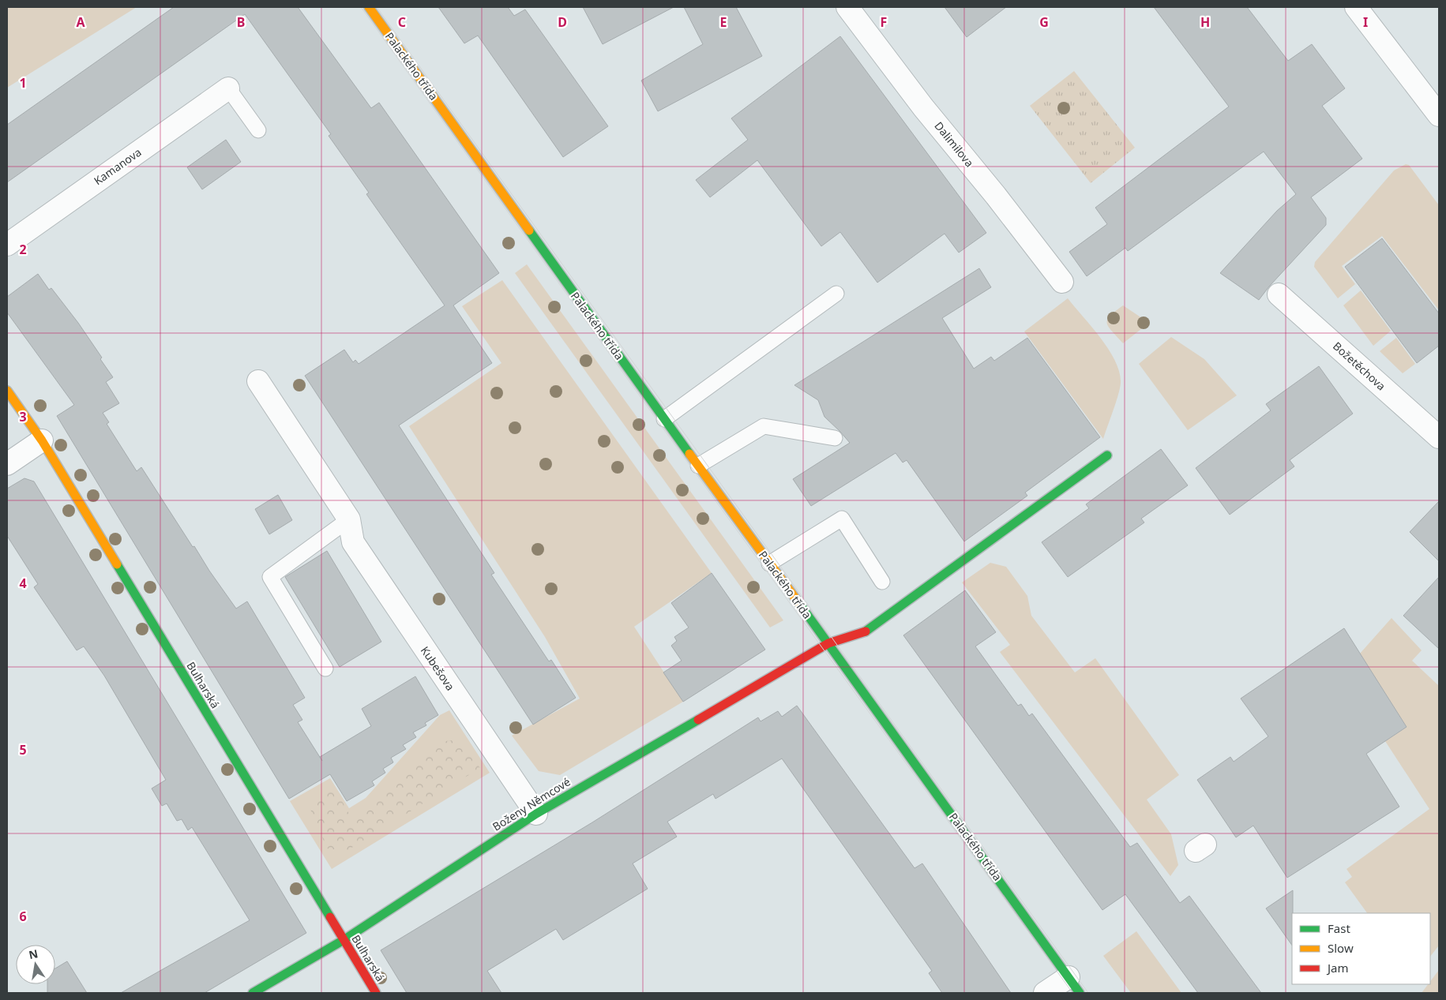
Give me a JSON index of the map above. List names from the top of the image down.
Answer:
{
  "streets": {
    "street": [
      "Palackého třída",
      "Dalimilova",
      "Kamanova",
      "Božetěchova",
      "Kubešova",
      "Bulharská",
      "Boženy Němcové"
    ]
  },
  "crossings": [
    ["Palackého třída", "Boženy Němcové"],
    ["Kubešova", "Boženy Němcové"],
    ["Bulharská", "Boženy Němcové"]
  ],
  "legend": ["Fast", "Slow", "Jam"],
  "north": "top",
  "grid": {
    "columns": [
      "A",
      "B",
      "C",
      "D",
      "E",
      "F",
      "G",
      "H",
      "I"
    ],
    "rows": [
      "1",
      "2",
      "3",
      "4",
      "5",
      "6"
    ]
  }
}
